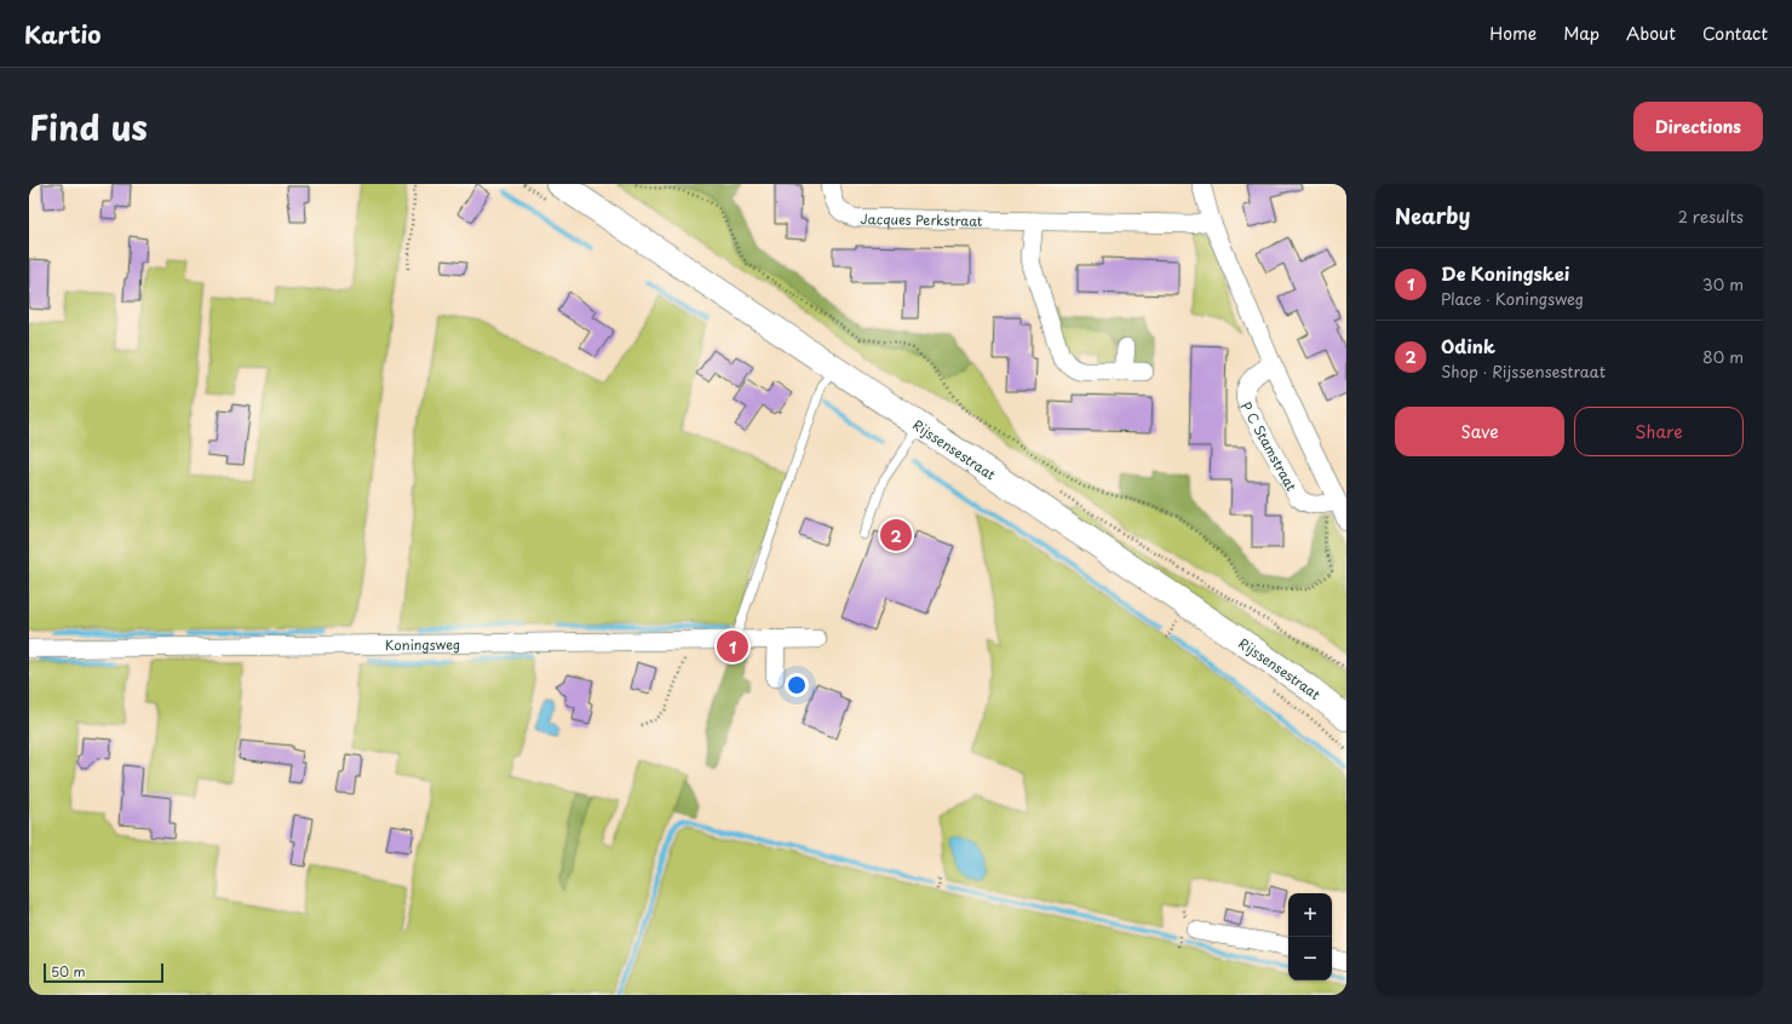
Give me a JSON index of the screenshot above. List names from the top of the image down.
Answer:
{
  "streets": {
    "main road": ["Rijssensestraat"],
    "street": ["Jacques Perkstraat", "P C Stamstraat", "Koningsweg"]
  },
  "scale_bar": "50 m",
  "page": {
    "header": "Kartio",
    "nav": [
      "Home",
      "Map",
      "About",
      "Contact"
    ],
    "title": "Find us",
    "buttons": [
      "Directions",
      ["Save", "Share"]
    ],
    "heading": ["Nearby", "2 results"],
    "list": [
      {
        "mark": "1",
        "name": "De Koningskei",
        "note": "Place · Koningsweg",
        "value": "30 m"
      },
      {
        "mark": "2",
        "name": "Odink",
        "note": "Shop · Rijssensestraat",
        "value": "80 m"
      }
    ],
    "pins": ["2", "1"],
    "map_buttons": ["+", "−"],
    "scale": "50 m"
  }
}
